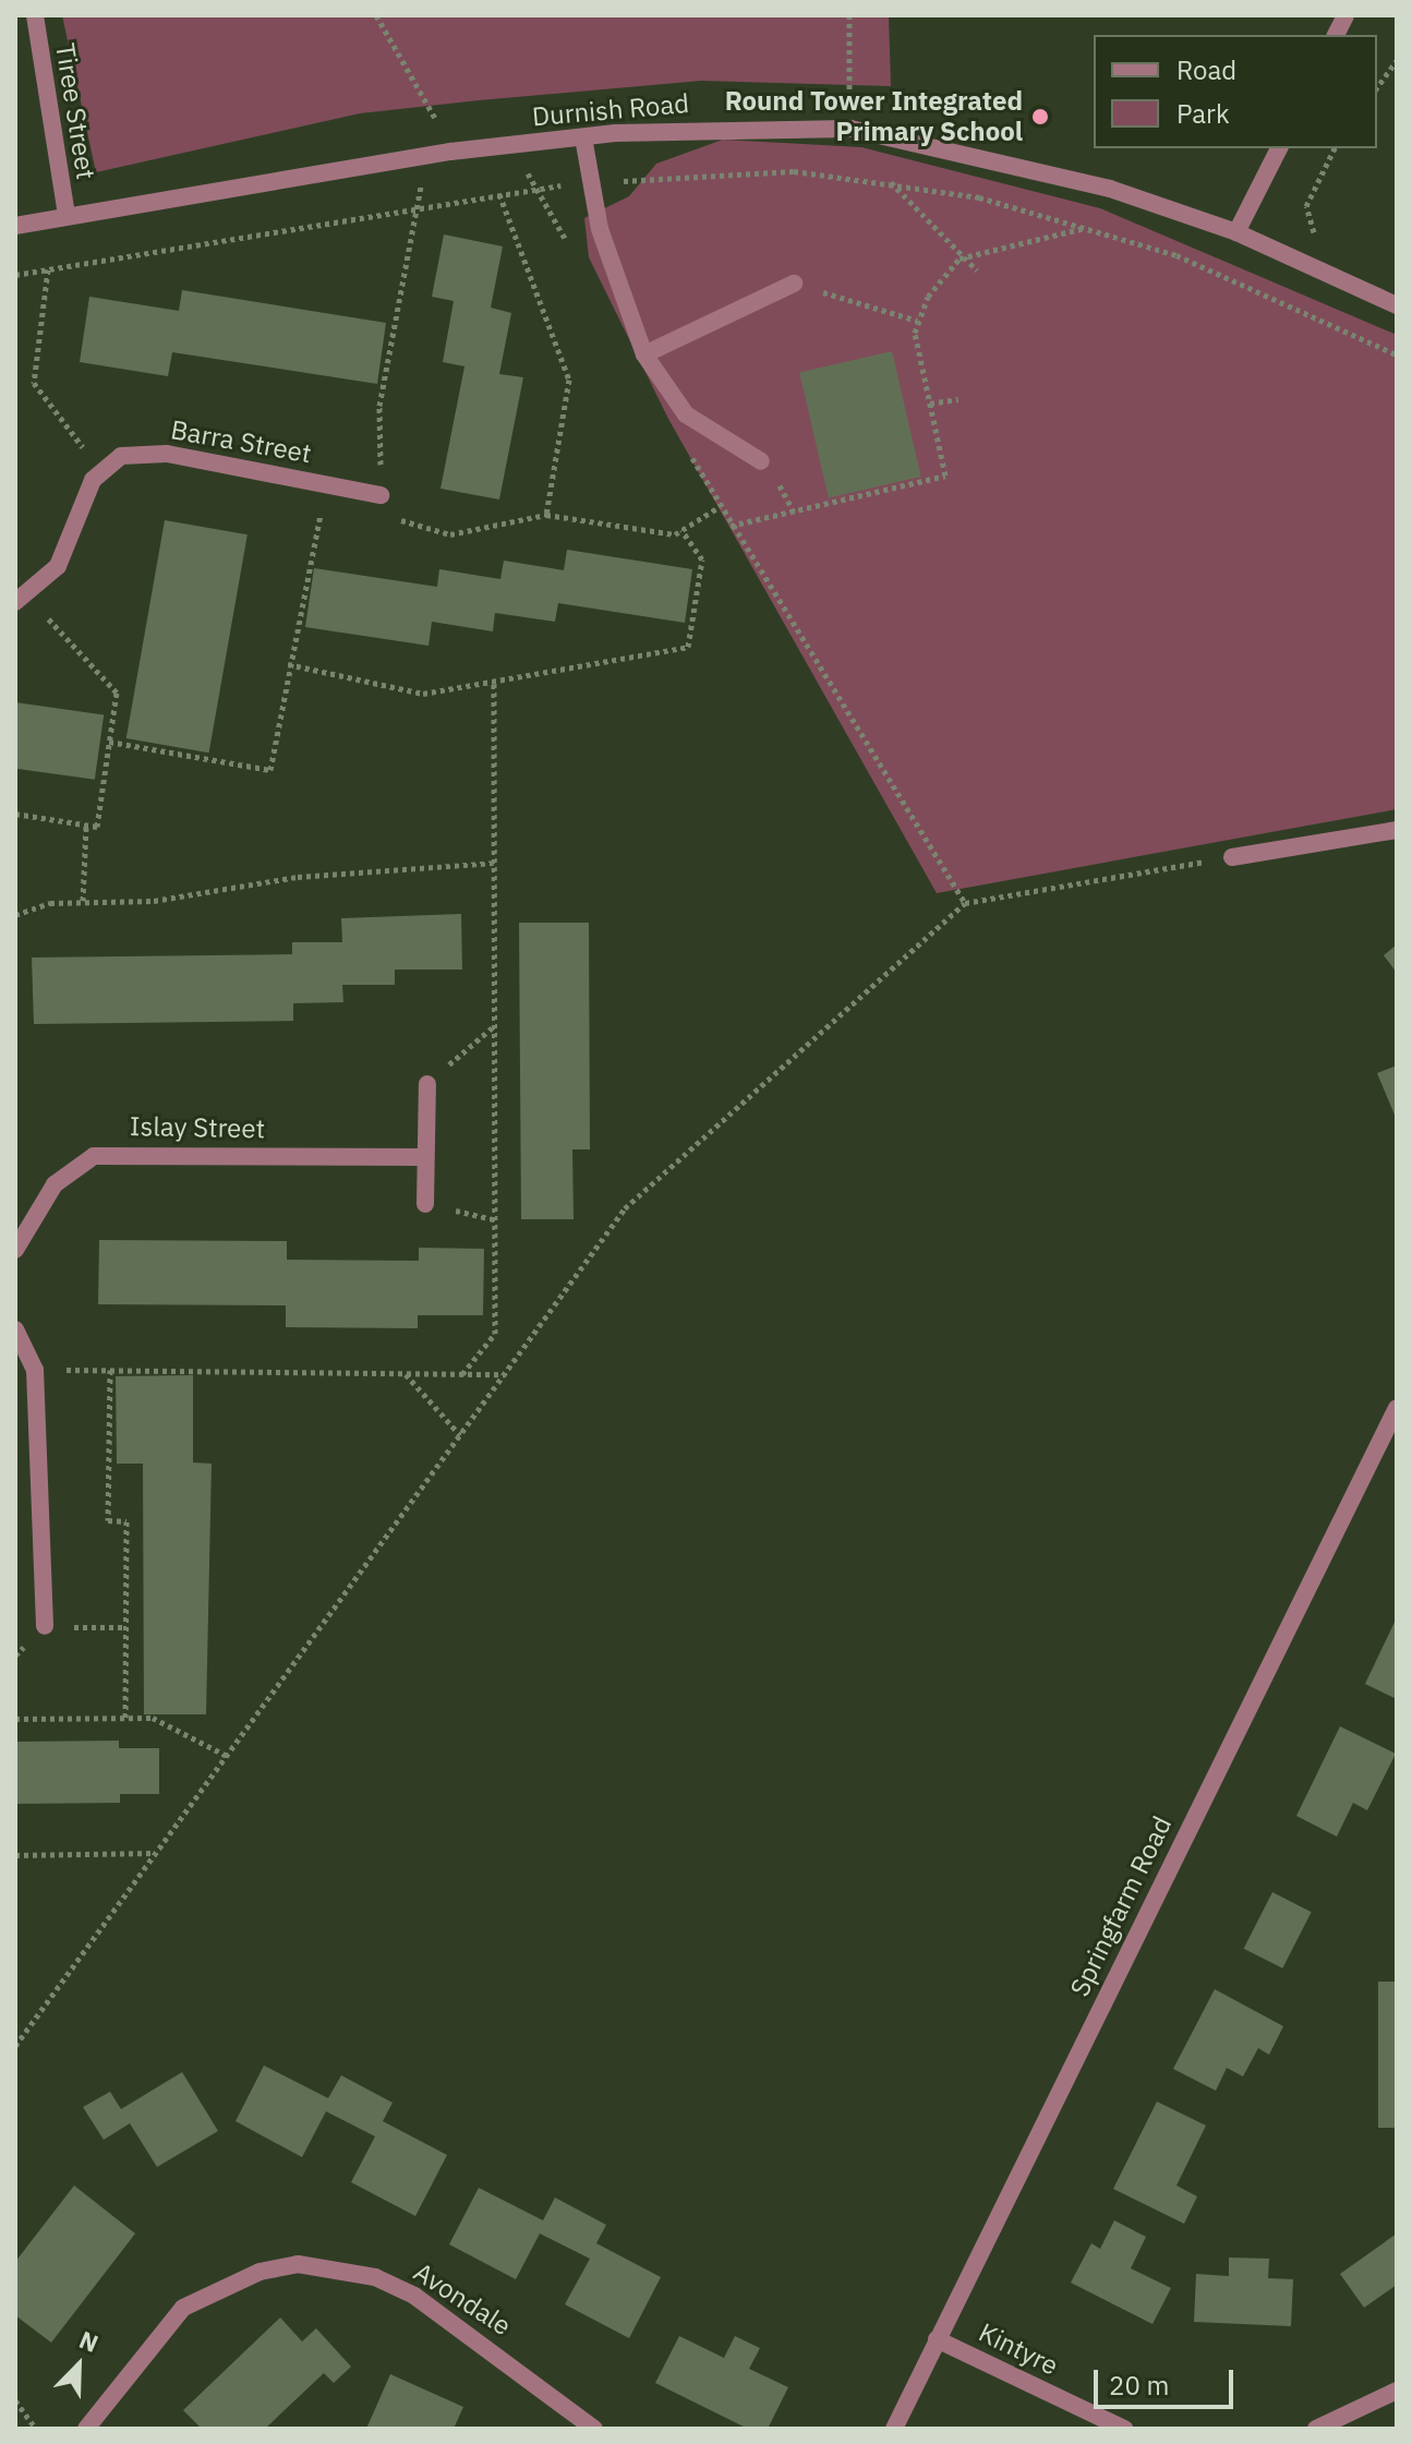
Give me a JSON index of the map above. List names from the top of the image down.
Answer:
{
  "streets": {
    "street": [
      "Durnish Road",
      "Tiree Street",
      "Barra Street",
      "Islay Street",
      "Springfarm Road",
      "Avondale",
      "Kintyre"
    ]
  },
  "crossings": [
    ["Durnish Road", "Tiree Street"],
    ["Springfarm Road", "Kintyre"]
  ],
  "places": ["Round Tower Integrated Primary School"],
  "legend": ["Road", "Park"],
  "scale_bar": "20 m",
  "north": "top right"
}
